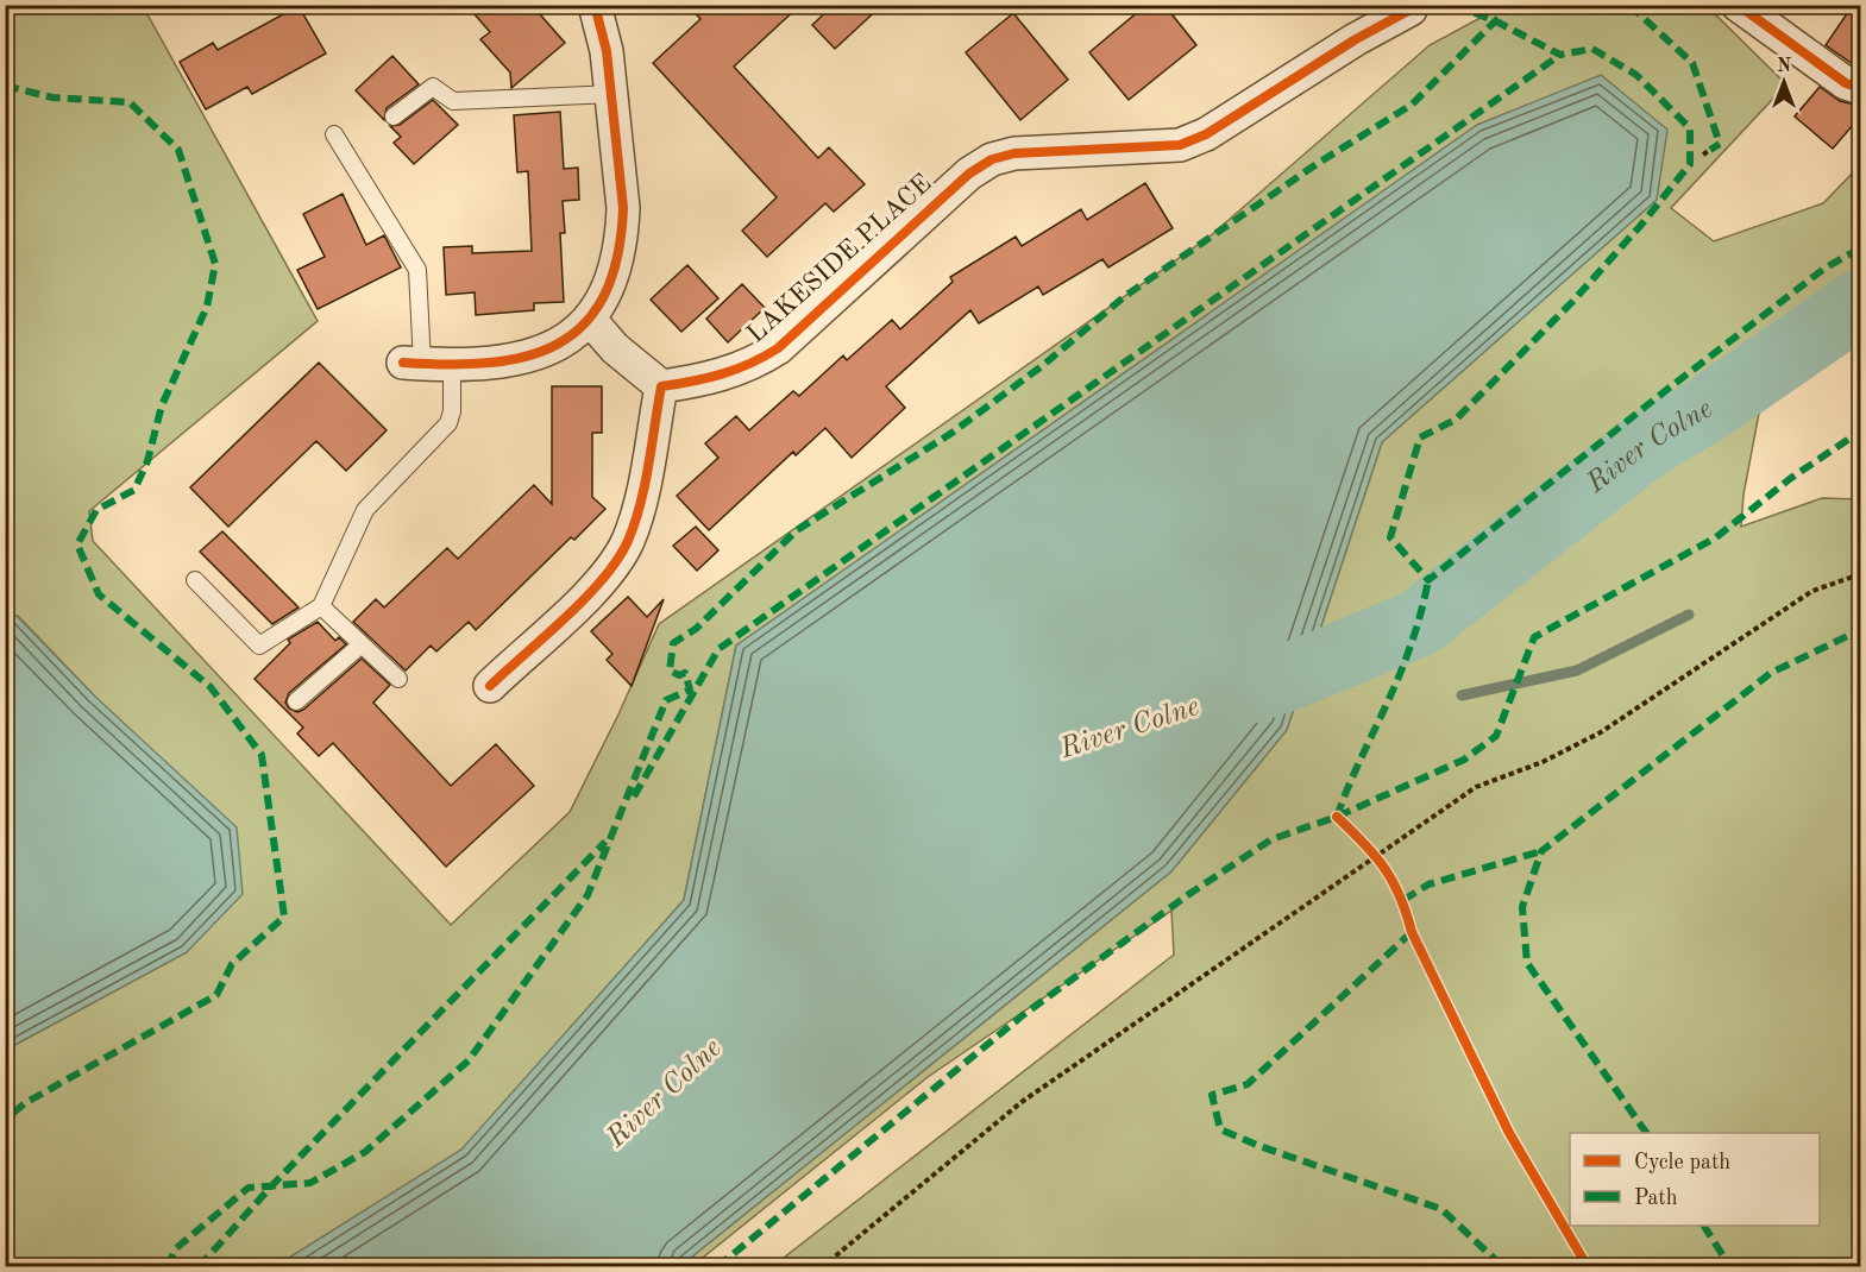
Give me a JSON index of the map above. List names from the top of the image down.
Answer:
{
  "streets": {
    "street": ["LAKESIDE PLACE"]
  },
  "water": ["River Colne"],
  "legend": ["Cycle path", "Path"],
  "north": "top"
}
